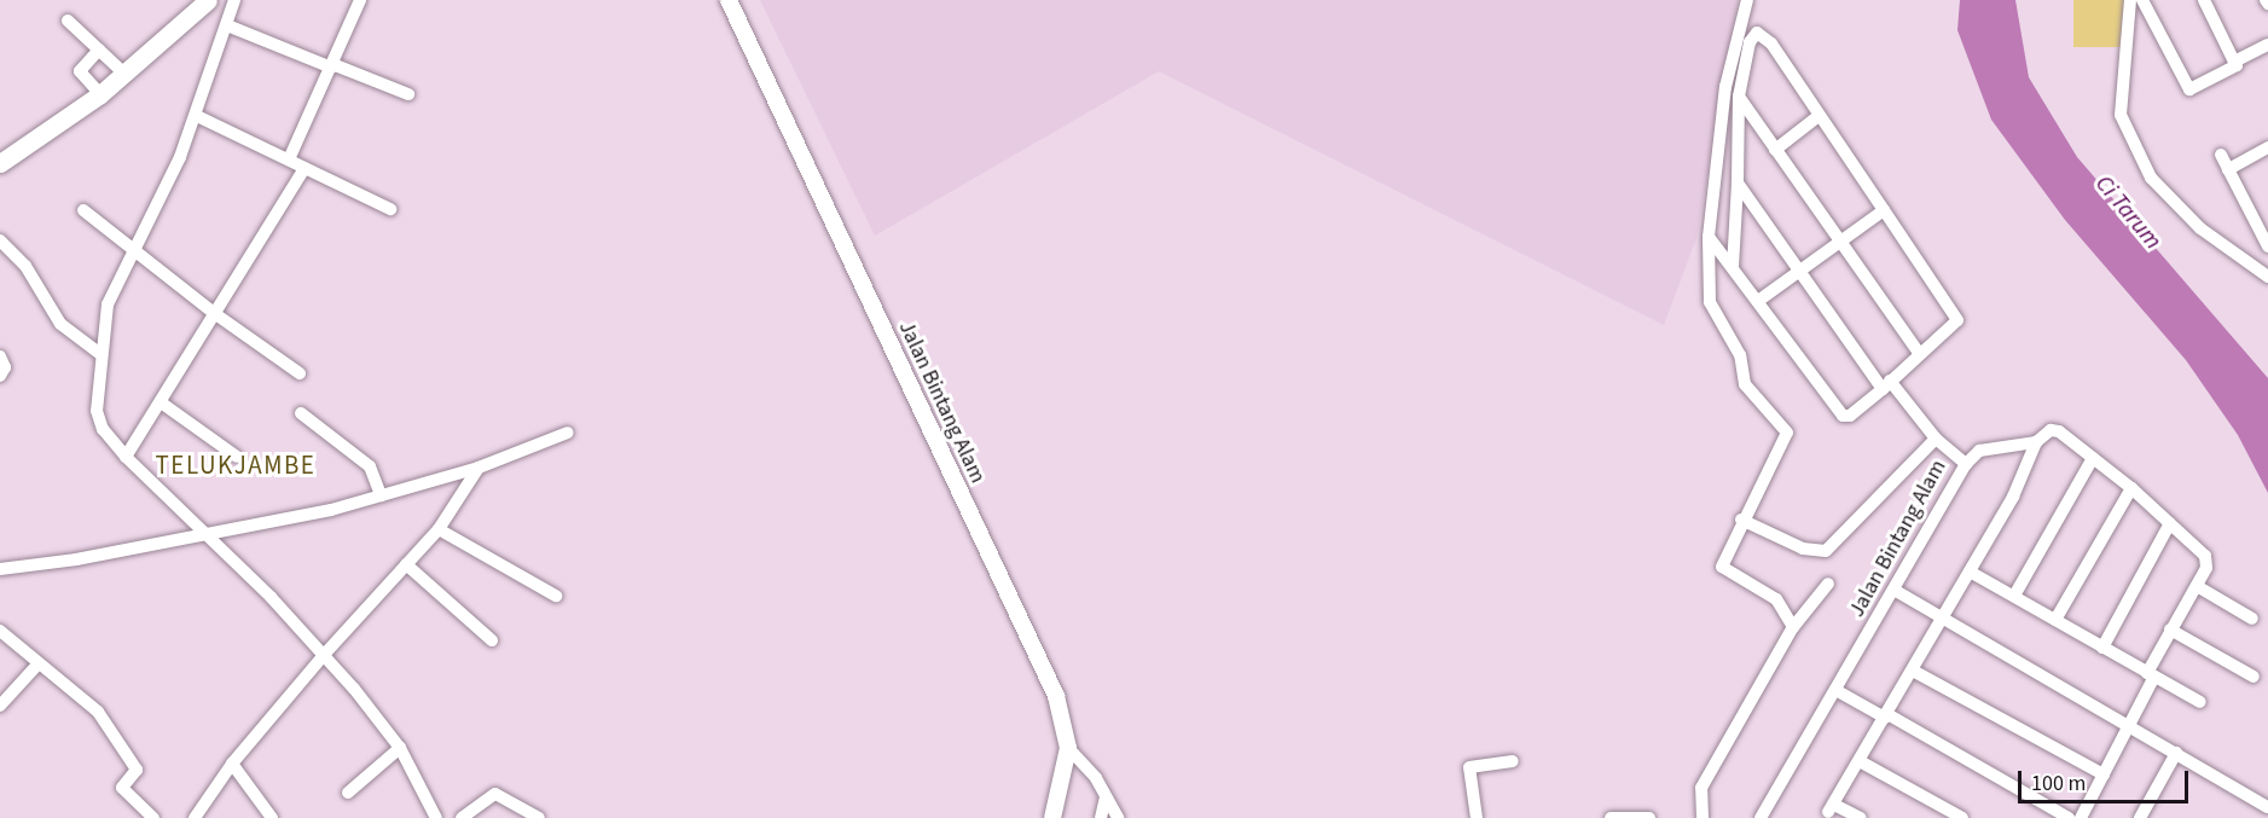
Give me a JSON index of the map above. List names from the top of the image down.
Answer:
{
  "streets": {
    "street": ["Jalan Bintang Alam"]
  },
  "districts": ["TELUKJAMBE"],
  "water": ["Ci Tarum"],
  "scale_bar": "100 m"
}
